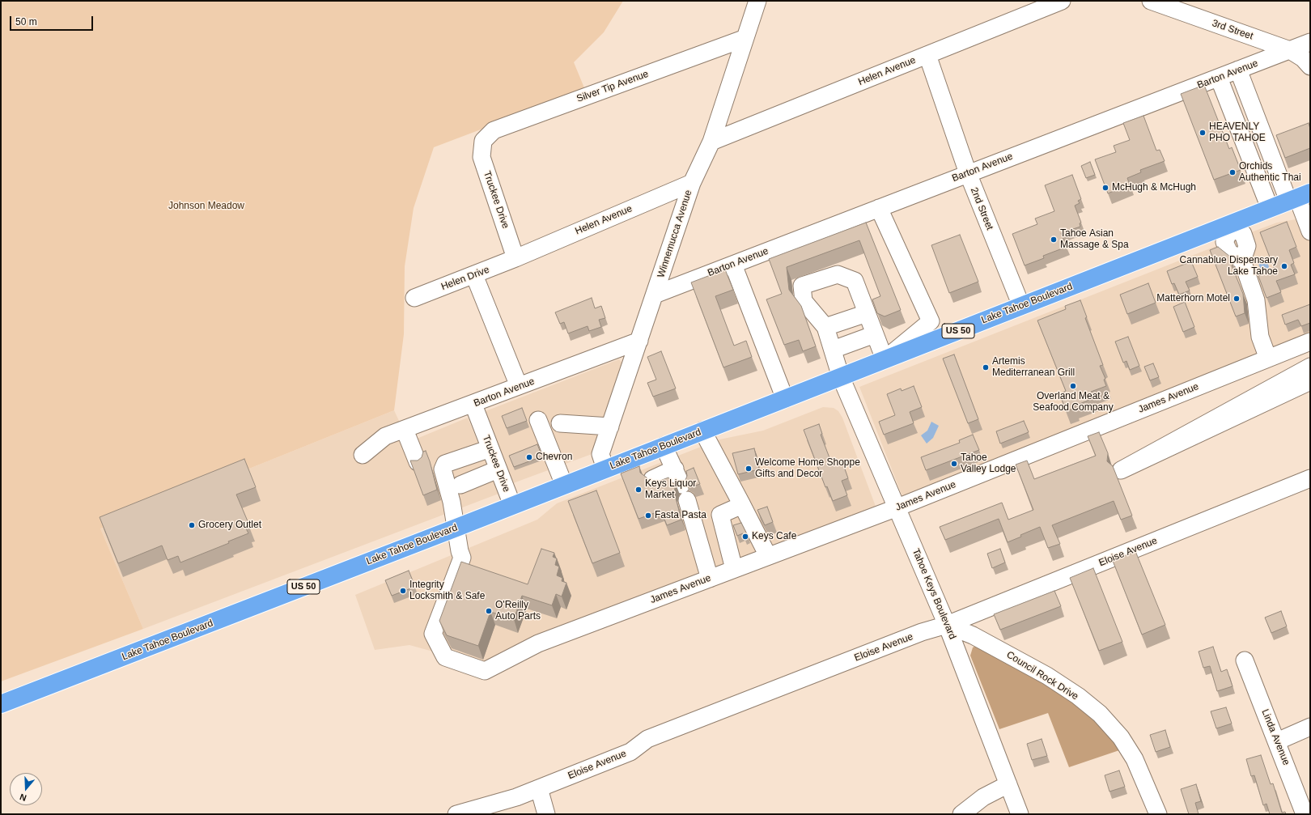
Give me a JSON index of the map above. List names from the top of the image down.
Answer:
{
  "streets": {
    "highway": ["Lake Tahoe Boulevard", "US 50"],
    "street": [
      "3rd Street",
      "Helen Avenue",
      "Barton Avenue",
      "Silver Tip Avenue",
      "Truckee Drive",
      "2nd Street",
      "Winnemucca Avenue",
      "Helen Drive",
      "James Avenue",
      "Eloise Avenue",
      "Tahoe Keys Boulevard",
      "Council Rock Drive",
      "Linda Avenue"
    ]
  },
  "crossings": [
    ["3rd Street", "Barton Avenue"],
    ["Helen Avenue", "Truckee Drive"],
    ["Helen Avenue", "2nd Street"],
    ["Helen Avenue", "Winnemucca Avenue"],
    ["Helen Avenue", "Helen Drive"],
    ["Barton Avenue", "Truckee Drive"],
    ["Barton Avenue", "2nd Street"],
    ["Barton Avenue", "Winnemucca Avenue"],
    ["Silver Tip Avenue", "Truckee Drive"],
    ["Silver Tip Avenue", "Winnemucca Avenue"],
    ["Truckee Drive", "Helen Drive"],
    ["Truckee Drive", "Lake Tahoe Boulevard"],
    ["Truckee Drive", "James Avenue"],
    ["2nd Street", "Lake Tahoe Boulevard"],
    ["Winnemucca Avenue", "Lake Tahoe Boulevard"],
    ["Lake Tahoe Boulevard", "James Avenue"],
    ["Lake Tahoe Boulevard", "Tahoe Keys Boulevard"],
    ["James Avenue", "Tahoe Keys Boulevard"],
    ["Eloise Avenue", "Tahoe Keys Boulevard"],
    ["Eloise Avenue", "Council Rock Drive"],
    ["Tahoe Keys Boulevard", "Council Rock Drive"]
  ],
  "parks": ["Johnson Meadow"],
  "places": [
    "HEAVENLY PHO TAHOE",
    "Orchids Authentic Thai",
    "McHugh & McHugh",
    "Tahoe Asian Massage & Spa",
    "Cannablue Dispensary Lake Tahoe",
    "Matterhorn Motel",
    "Artemis Mediterranean Grill",
    "Overland Meat & Seafood Company",
    "Chevron",
    "Tahoe Valley Lodge",
    "Welcome Home Shoppe Gifts and Decor",
    "Keys Liquor Market",
    "Fasta Pasta",
    "Grocery Outlet",
    "Keys Cafe",
    "Integrity Locksmith & Safe",
    "O'Reilly Auto Parts"
  ],
  "scale_bar": "50 m",
  "north": "bottom"
}
